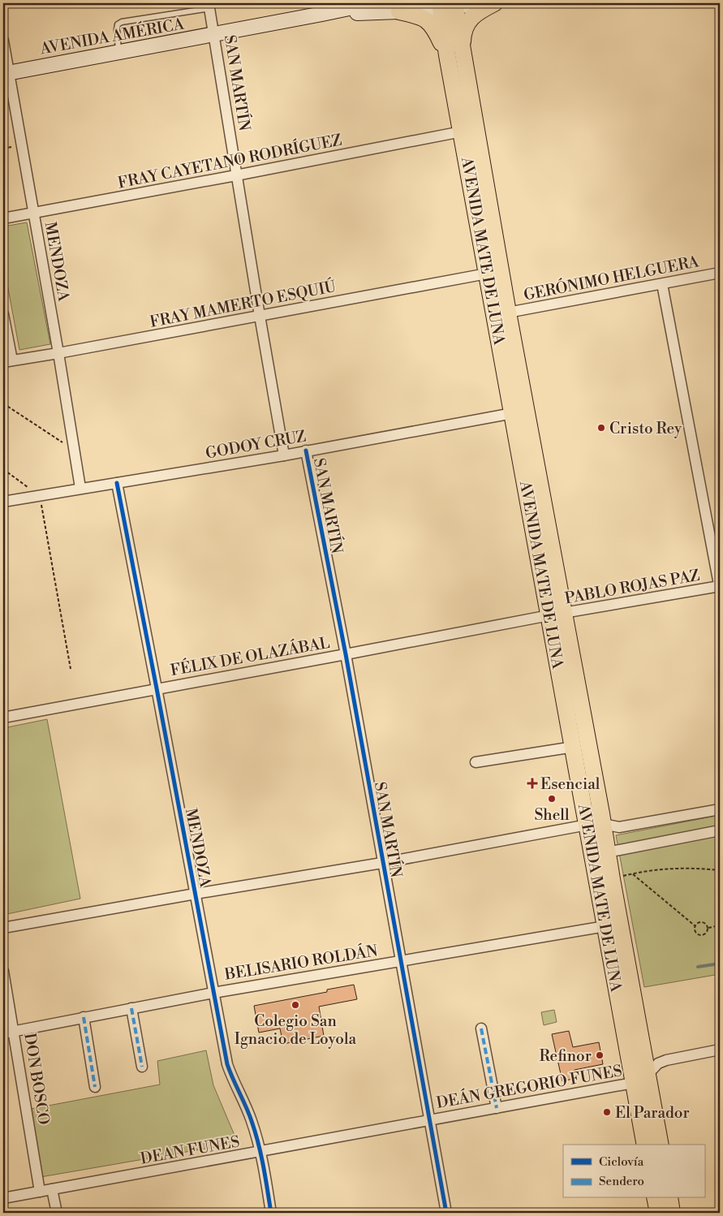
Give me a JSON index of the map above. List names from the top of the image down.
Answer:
{
  "streets": {
    "main road": ["AVENIDA AMÉRICA", "AVENIDA MATE DE LUNA"],
    "street": [
      "SAN MARTÍN",
      "FRAY CAYETANO RODRÍGUEZ",
      "MENDOZA",
      "GERÓNIMO HELGUERA",
      "FRAY MAMERTO ESQUIÚ",
      "GODOY CRUZ",
      "PABLO ROJAS PAZ",
      "FÉLIX DE OLAZÁBAL",
      "BELISARIO ROLDÁN",
      "DON BOSCO",
      "DEÁN GREGORIO FUNES",
      "DEAN FUNES"
    ]
  },
  "crossings": [
    ["AVENIDA AMÉRICA", "SAN MARTÍN"],
    ["AVENIDA AMÉRICA", "AVENIDA MATE DE LUNA"],
    ["AVENIDA AMÉRICA", "MENDOZA"],
    ["SAN MARTÍN", "FRAY CAYETANO RODRÍGUEZ"],
    ["SAN MARTÍN", "FRAY MAMERTO ESQUIÚ"],
    ["SAN MARTÍN", "GODOY CRUZ"],
    ["SAN MARTÍN", "FÉLIX DE OLAZÁBAL"],
    ["SAN MARTÍN", "BELISARIO ROLDÁN"],
    ["SAN MARTÍN", "DEÁN GREGORIO FUNES"],
    ["SAN MARTÍN", "DEAN FUNES"],
    ["FRAY CAYETANO RODRÍGUEZ", "AVENIDA MATE DE LUNA"],
    ["FRAY CAYETANO RODRÍGUEZ", "MENDOZA"],
    ["AVENIDA MATE DE LUNA", "GERÓNIMO HELGUERA"],
    ["AVENIDA MATE DE LUNA", "FRAY MAMERTO ESQUIÚ"],
    ["AVENIDA MATE DE LUNA", "GODOY CRUZ"],
    ["AVENIDA MATE DE LUNA", "PABLO ROJAS PAZ"],
    ["AVENIDA MATE DE LUNA", "FÉLIX DE OLAZÁBAL"],
    ["AVENIDA MATE DE LUNA", "BELISARIO ROLDÁN"],
    ["AVENIDA MATE DE LUNA", "DEÁN GREGORIO FUNES"],
    ["MENDOZA", "FRAY MAMERTO ESQUIÚ"],
    ["MENDOZA", "GODOY CRUZ"],
    ["MENDOZA", "FÉLIX DE OLAZÁBAL"],
    ["MENDOZA", "BELISARIO ROLDÁN"],
    ["MENDOZA", "DEAN FUNES"],
    ["PABLO ROJAS PAZ", "FÉLIX DE OLAZÁBAL"],
    ["BELISARIO ROLDÁN", "DON BOSCO"],
    ["DON BOSCO", "DEAN FUNES"],
    ["DEÁN GREGORIO FUNES", "DEAN FUNES"]
  ],
  "places": {
    "other": [
      "Cristo Rey",
      "Shell",
      "Colegio San Ignacio de Loyola",
      "Refinor",
      "El Parador"
    ],
    "health": ["Esencial"]
  },
  "legend": ["Ciclovía", "Sendero"]
}
